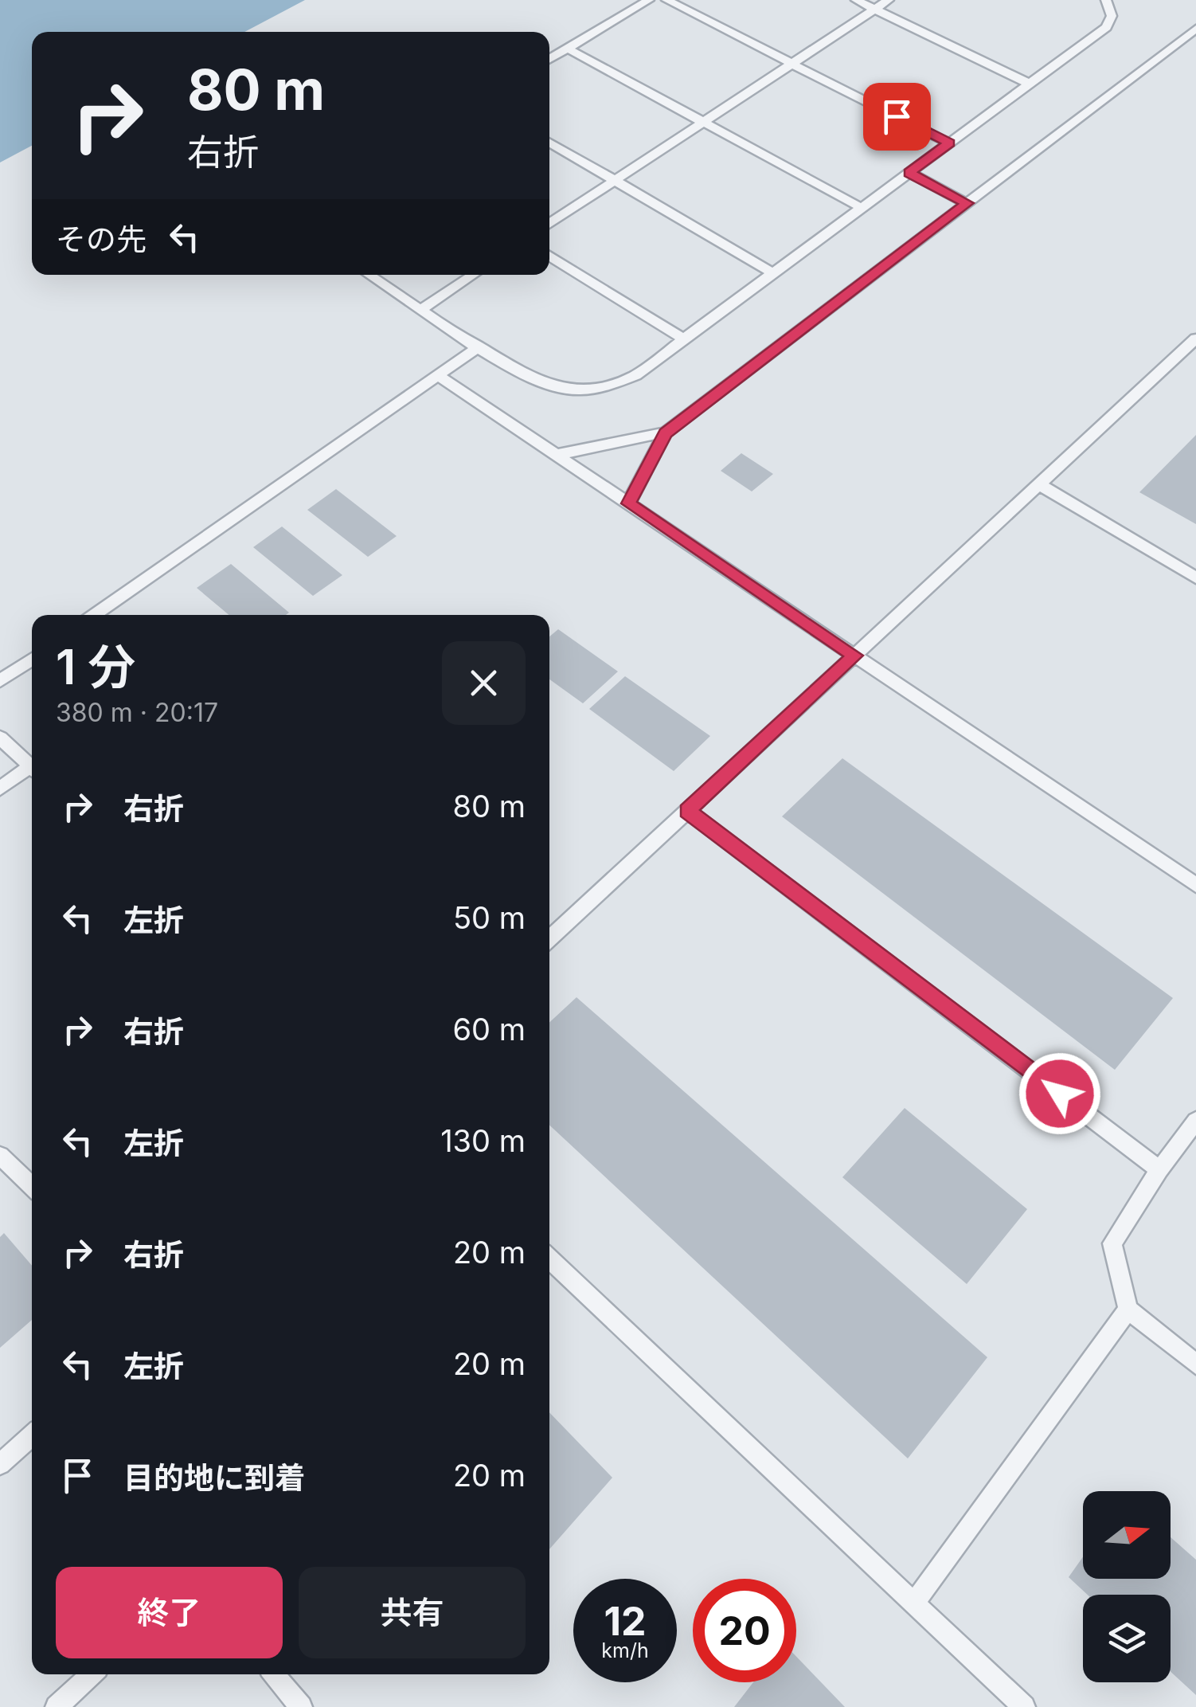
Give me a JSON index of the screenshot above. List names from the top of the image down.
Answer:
{
  "north": "right",
  "page": {
    "turn": ["80 m", "右折"],
    "then": "その先",
    "heading": ["1 分", "380 m · 20:17"],
    "list": [
      {
        "name": "右折",
        "value": "80 m"
      },
      {
        "name": "左折",
        "value": "50 m"
      },
      {
        "name": "右折",
        "value": "60 m"
      },
      {
        "name": "左折",
        "value": "130 m"
      },
      {
        "name": "右折",
        "value": "20 m"
      },
      {
        "name": "左折",
        "value": "20 m"
      },
      {
        "name": "目的地に到着",
        "value": "20 m"
      }
    ],
    "buttons": ["終了", "共有"],
    "speed": "12 km/h",
    "limit": "20"
  }
}
